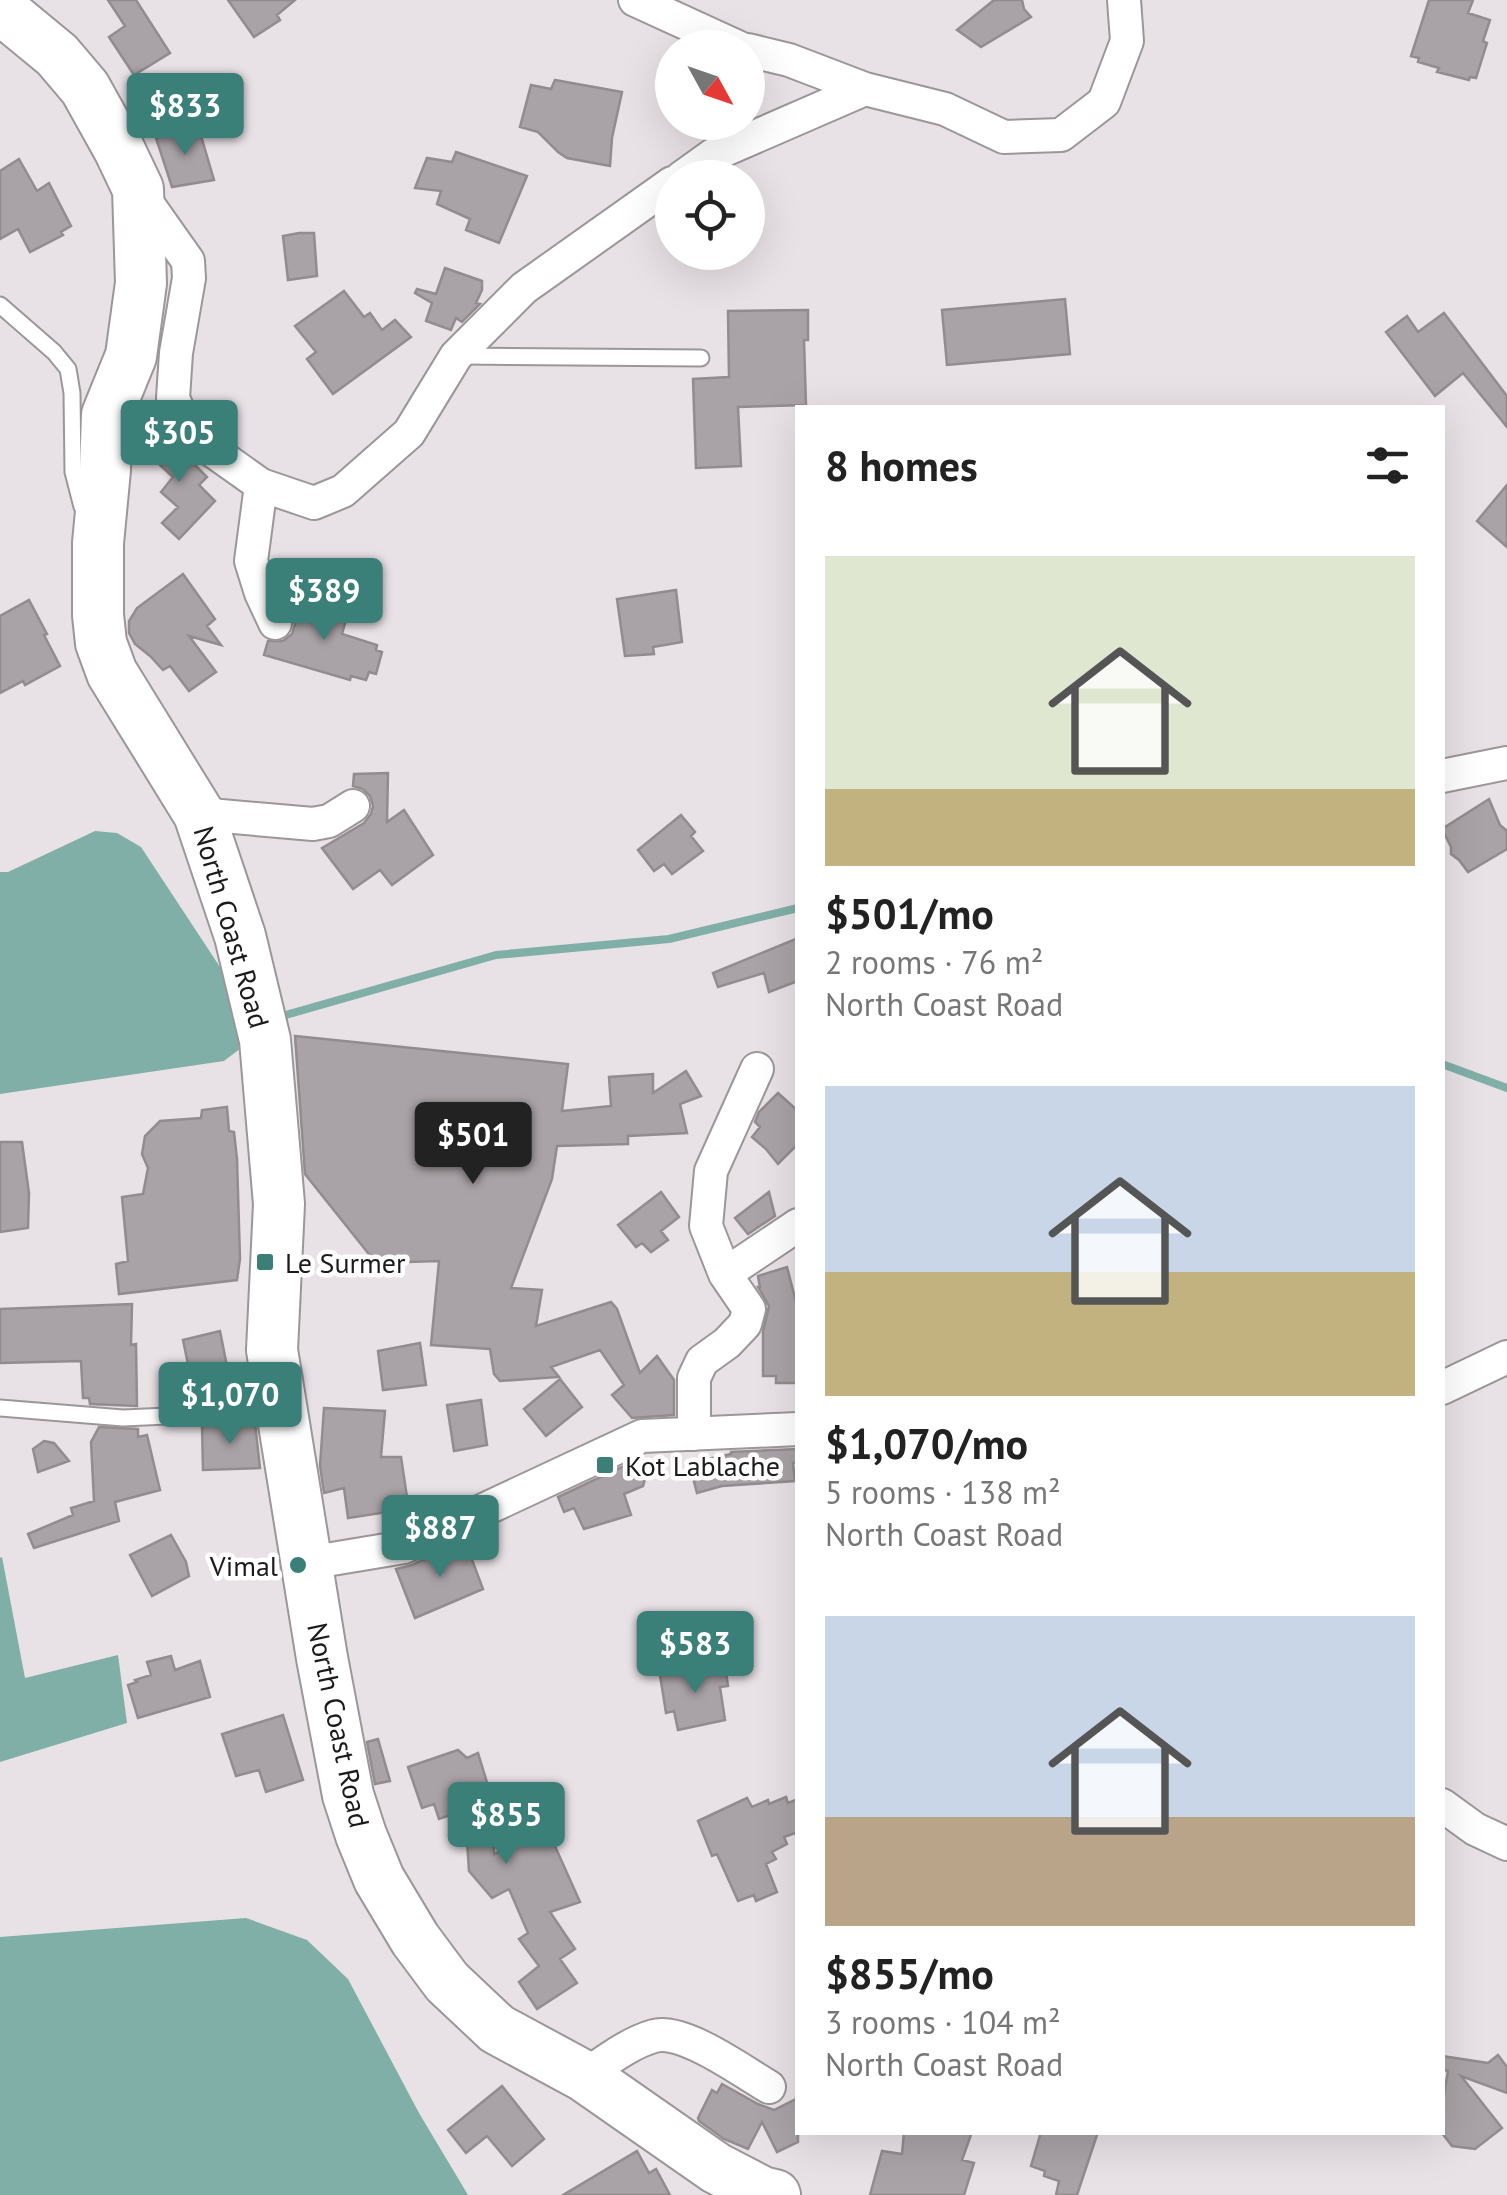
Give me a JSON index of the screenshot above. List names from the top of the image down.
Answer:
{
  "streets": {
    "main road": ["North Coast Road"]
  },
  "places": {
    "transit": ["Le Surmer", "Kot Lablache"],
    "other": ["Vimal"]
  },
  "north": "bottom right",
  "page": {
    "price": [
      "$833",
      "$305",
      "$389",
      "$501",
      "$1,070",
      "$887",
      "$583",
      "$855"
    ],
    "heading": "8 homes",
    "list": [
      {
        "name": "$501/mo",
        "note": "2 rooms · 76 m² · North Coast Road"
      },
      {
        "name": "$1,070/mo",
        "note": "5 rooms · 138 m² · North Coast Road"
      },
      {
        "name": "$855/mo",
        "note": "3 rooms · 104 m² · North Coast Road"
      }
    ]
  }
}
